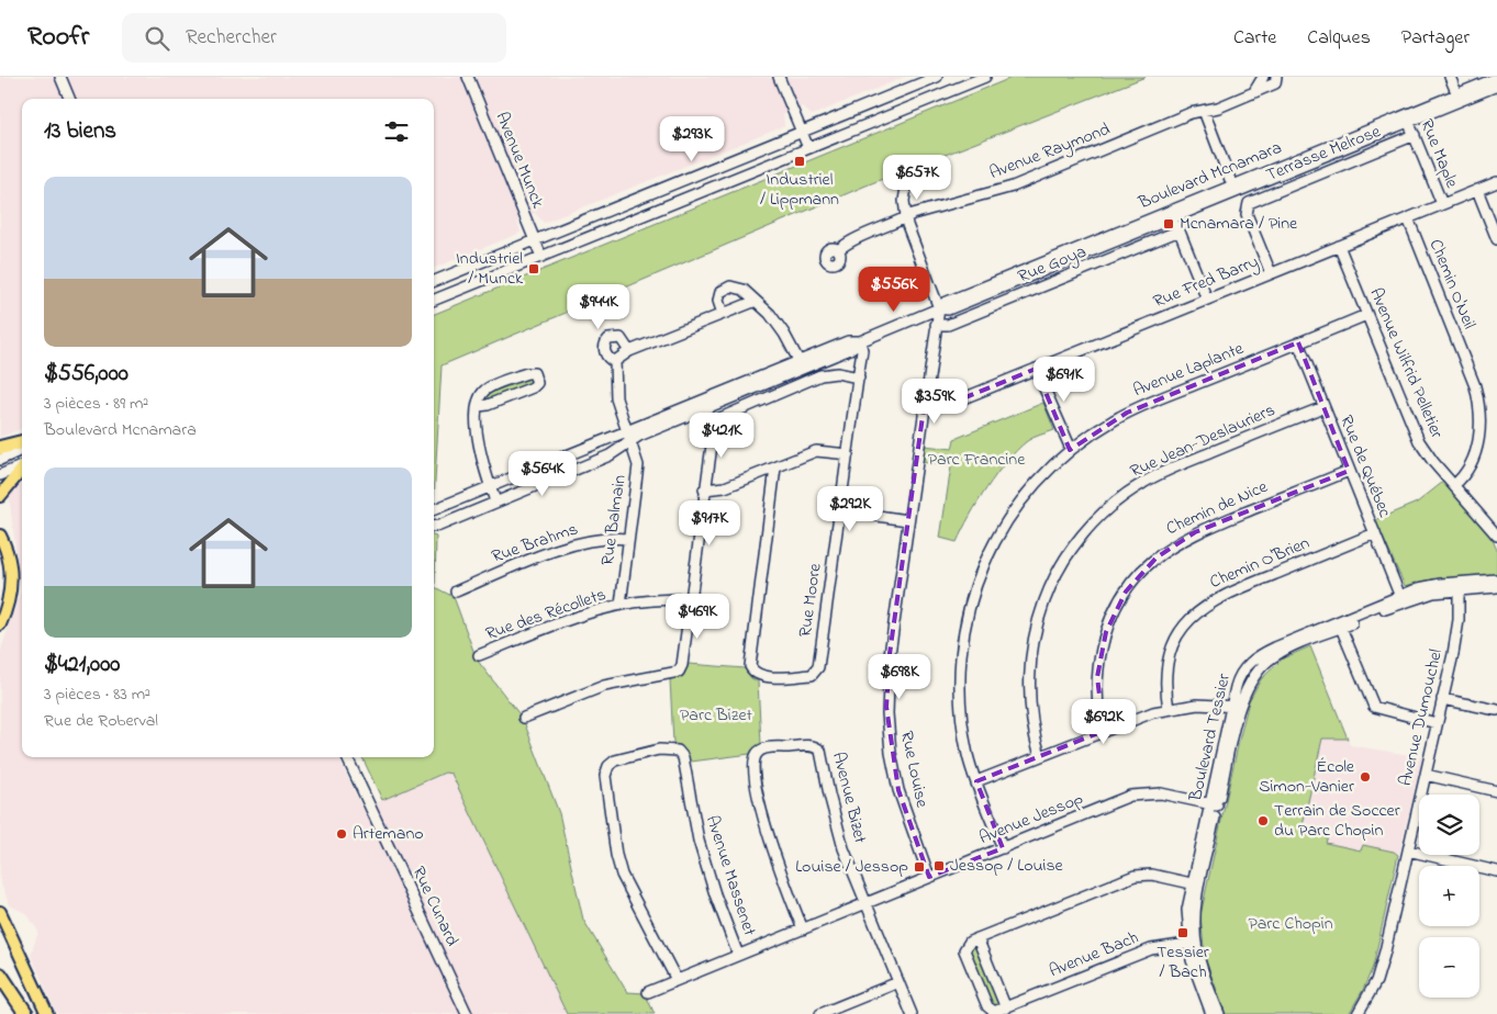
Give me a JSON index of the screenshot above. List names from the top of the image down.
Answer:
{
  "streets": {
    "street": [
      "Avenue Raymond",
      "Terrasse Melrose",
      "Rue Maple",
      "Avenue Munck",
      "Boulevard Mcnamara",
      "Rue Goya",
      "Rue Fred Barry",
      "Chemin O'Neil",
      "Avenue Wilfrid Pelletier",
      "Avenue Laplante",
      "Rue Jean-Deslauriers",
      "Rue de Québec",
      "Chemin de Nice",
      "Rue Balmain",
      "Rue Brahms",
      "Chemin O'Brien",
      "Rue Moore",
      "Rue des Récollets",
      "Avenue Dumouchel",
      "Boulevard Tessier",
      "Rue Louise",
      "Avenue Bizet",
      "Avenue Jessop",
      "Avenue Massenet",
      "Rue Cunard",
      "Avenue Bach"
    ]
  },
  "crossings": [
    ["Terrasse Melrose", "Rue Maple"],
    ["Terrasse Melrose", "Rue Fred Barry"],
    ["Rue Maple", "Boulevard Mcnamara"],
    ["Rue Maple", "Rue Fred Barry"],
    ["Boulevard Mcnamara", "Rue Balmain"],
    ["Boulevard Mcnamara", "Rue Moore"],
    ["Boulevard Mcnamara", "Rue Louise"],
    ["Rue Goya", "Rue Louise"],
    ["Rue Fred Barry", "Chemin O'Neil"],
    ["Rue Fred Barry", "Avenue Wilfrid Pelletier"],
    ["Rue Fred Barry", "Rue Louise"],
    ["Chemin O'Neil", "Avenue Wilfrid Pelletier"],
    ["Avenue Wilfrid Pelletier", "Avenue Laplante"],
    ["Avenue Laplante", "Rue de Québec"],
    ["Avenue Laplante", "Avenue Jessop"],
    ["Rue Jean-Deslauriers", "Rue de Québec"],
    ["Rue de Québec", "Chemin de Nice"],
    ["Rue de Québec", "Chemin O'Brien"],
    ["Rue de Québec", "Boulevard Tessier"],
    ["Rue Balmain", "Rue Brahms"],
    ["Rue Balmain", "Rue des Récollets"],
    ["Avenue Dumouchel", "Boulevard Tessier"],
    ["Boulevard Tessier", "Avenue Jessop"],
    ["Boulevard Tessier", "Avenue Bach"],
    ["Rue Louise", "Avenue Jessop"],
    ["Avenue Bizet", "Avenue Jessop"],
    ["Avenue Jessop", "Avenue Massenet"]
  ],
  "parks": ["Parc Francine", "Parc Bizet", "Parc Chopin"],
  "places": {
    "transit": [
      "Industriel / Lippmann",
      "Mcnamara / Pine",
      "Industriel / Munck",
      "Jessop / Louise",
      "Louise / Jessop",
      "Tessier / Bach"
    ],
    "other": ["École Simon-Vanier", "Terrain de Soccer du Parc Chopin", "Artemano"]
  },
  "page": {
    "header": "Roofr",
    "search": "Rechercher",
    "nav": ["Carte", "Calques", "Partager"],
    "heading": "13 biens",
    "price": [
      "$293K",
      "$657K",
      "$556K",
      "$944K",
      "$691K",
      "$359K",
      "$421K",
      "$564K",
      "$292K",
      "$917K",
      "$469K",
      "$698K",
      "$692K"
    ],
    "list": [
      {
        "name": "$556,000",
        "note": "3 pièces · 89 m² · Boulevard Mcnamara"
      },
      {
        "name": "$421,000",
        "note": "3 pièces · 83 m² · Rue de Roberval"
      }
    ],
    "map_buttons": ["+", "−"]
  }
}
